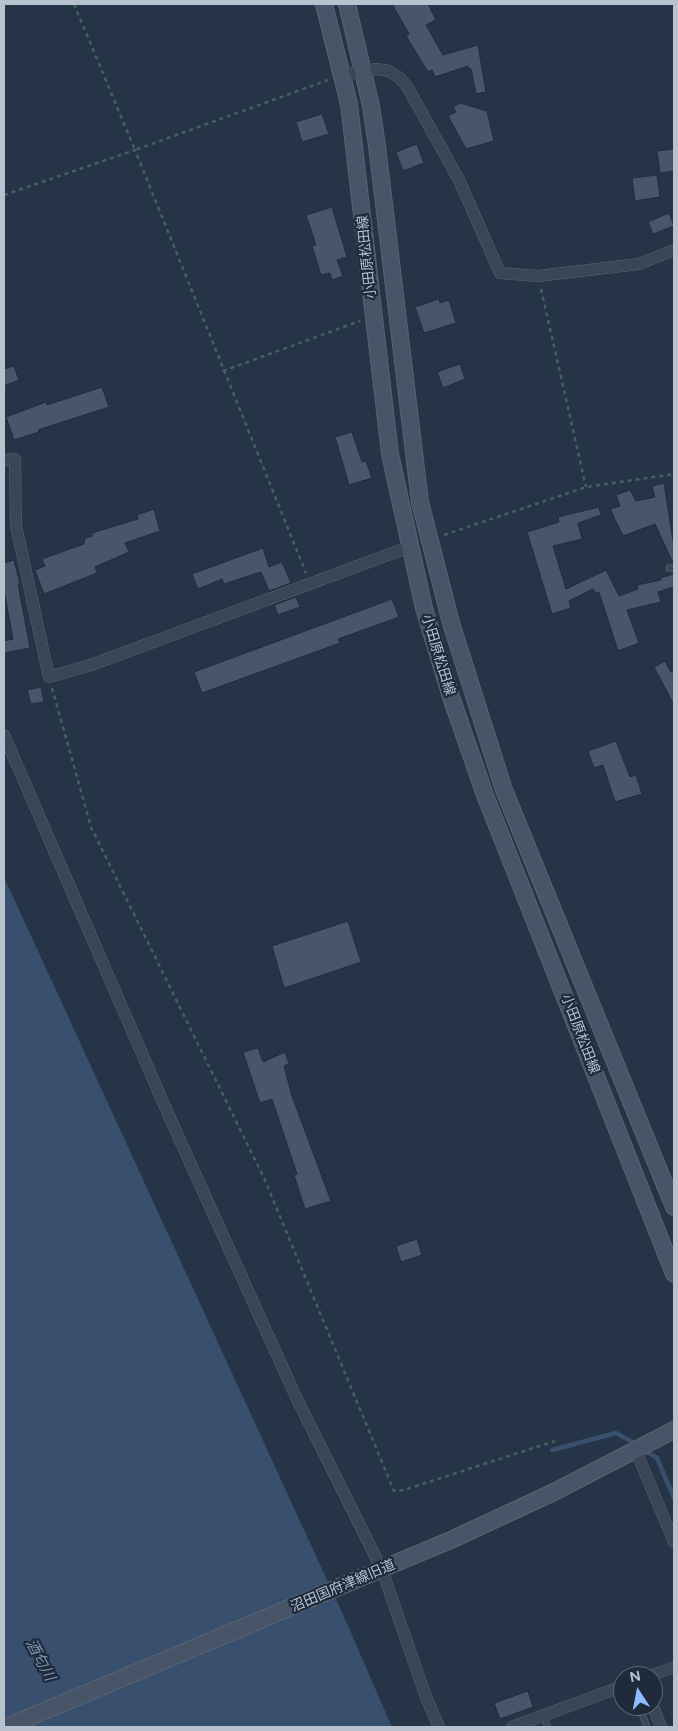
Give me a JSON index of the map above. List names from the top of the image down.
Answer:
{
  "streets": {
    "main road": ["小田原松田線", "沼田国府津線旧道"]
  },
  "water": ["酒匂川"],
  "north": "top"
}
